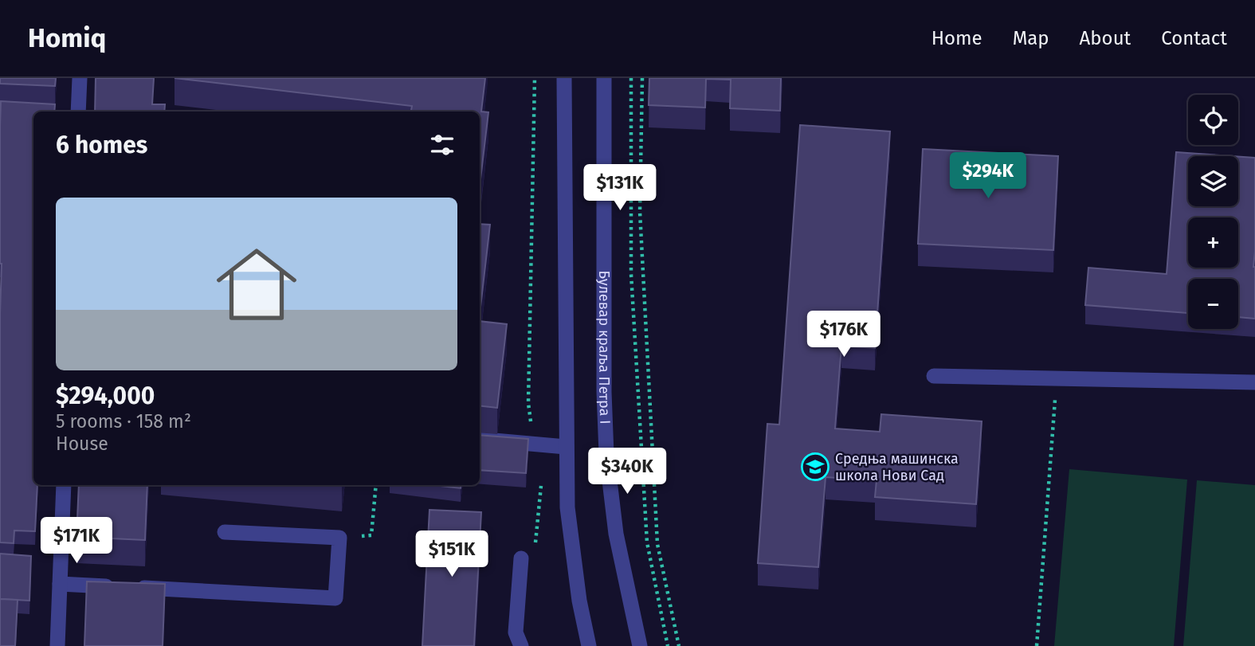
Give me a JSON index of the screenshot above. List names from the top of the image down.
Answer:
{
  "streets": {
    "street": ["Булевар краља Петра I"]
  },
  "places": {
    "school or university": ["Средња машинска школа Нови Сад"]
  },
  "page": {
    "header": "Homiq",
    "nav": [
      "Home",
      "Map",
      "About",
      "Contact"
    ],
    "map_buttons": ["+", "−"],
    "heading": "6 homes",
    "price": [
      "$294K",
      "$131K",
      "$176K",
      "$340K",
      "$171K",
      "$151K"
    ],
    "list": [
      {
        "name": "$294,000",
        "note": "5 rooms · 158 m² · House"
      }
    ]
  }
}
